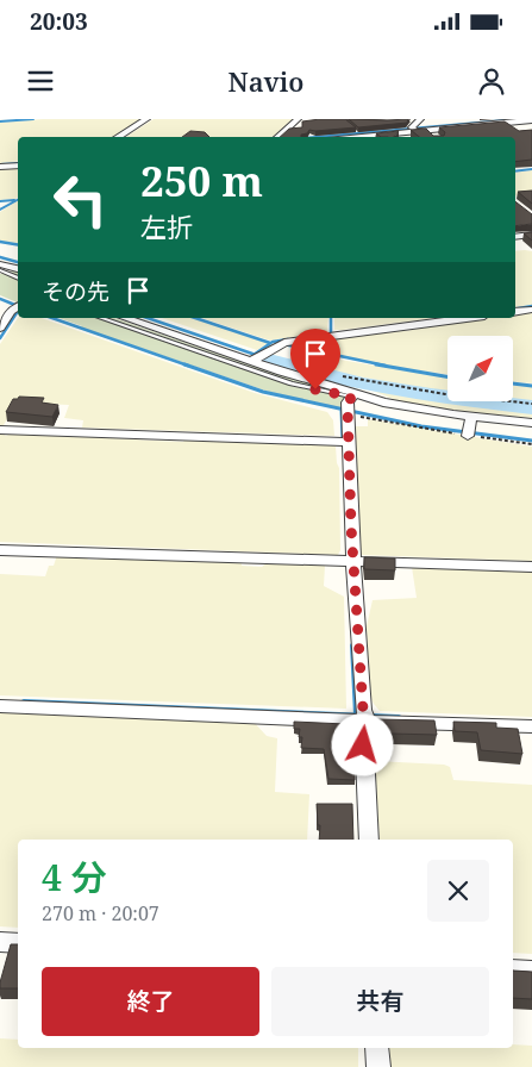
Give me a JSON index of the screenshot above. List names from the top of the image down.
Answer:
{
  "north": "top right",
  "page": {
    "status": "20:03",
    "header": "Navio",
    "turn": ["250 m", "左折"],
    "then": "その先",
    "heading": ["4 分", "270 m · 20:07"],
    "buttons": ["終了", "共有"]
  }
}
